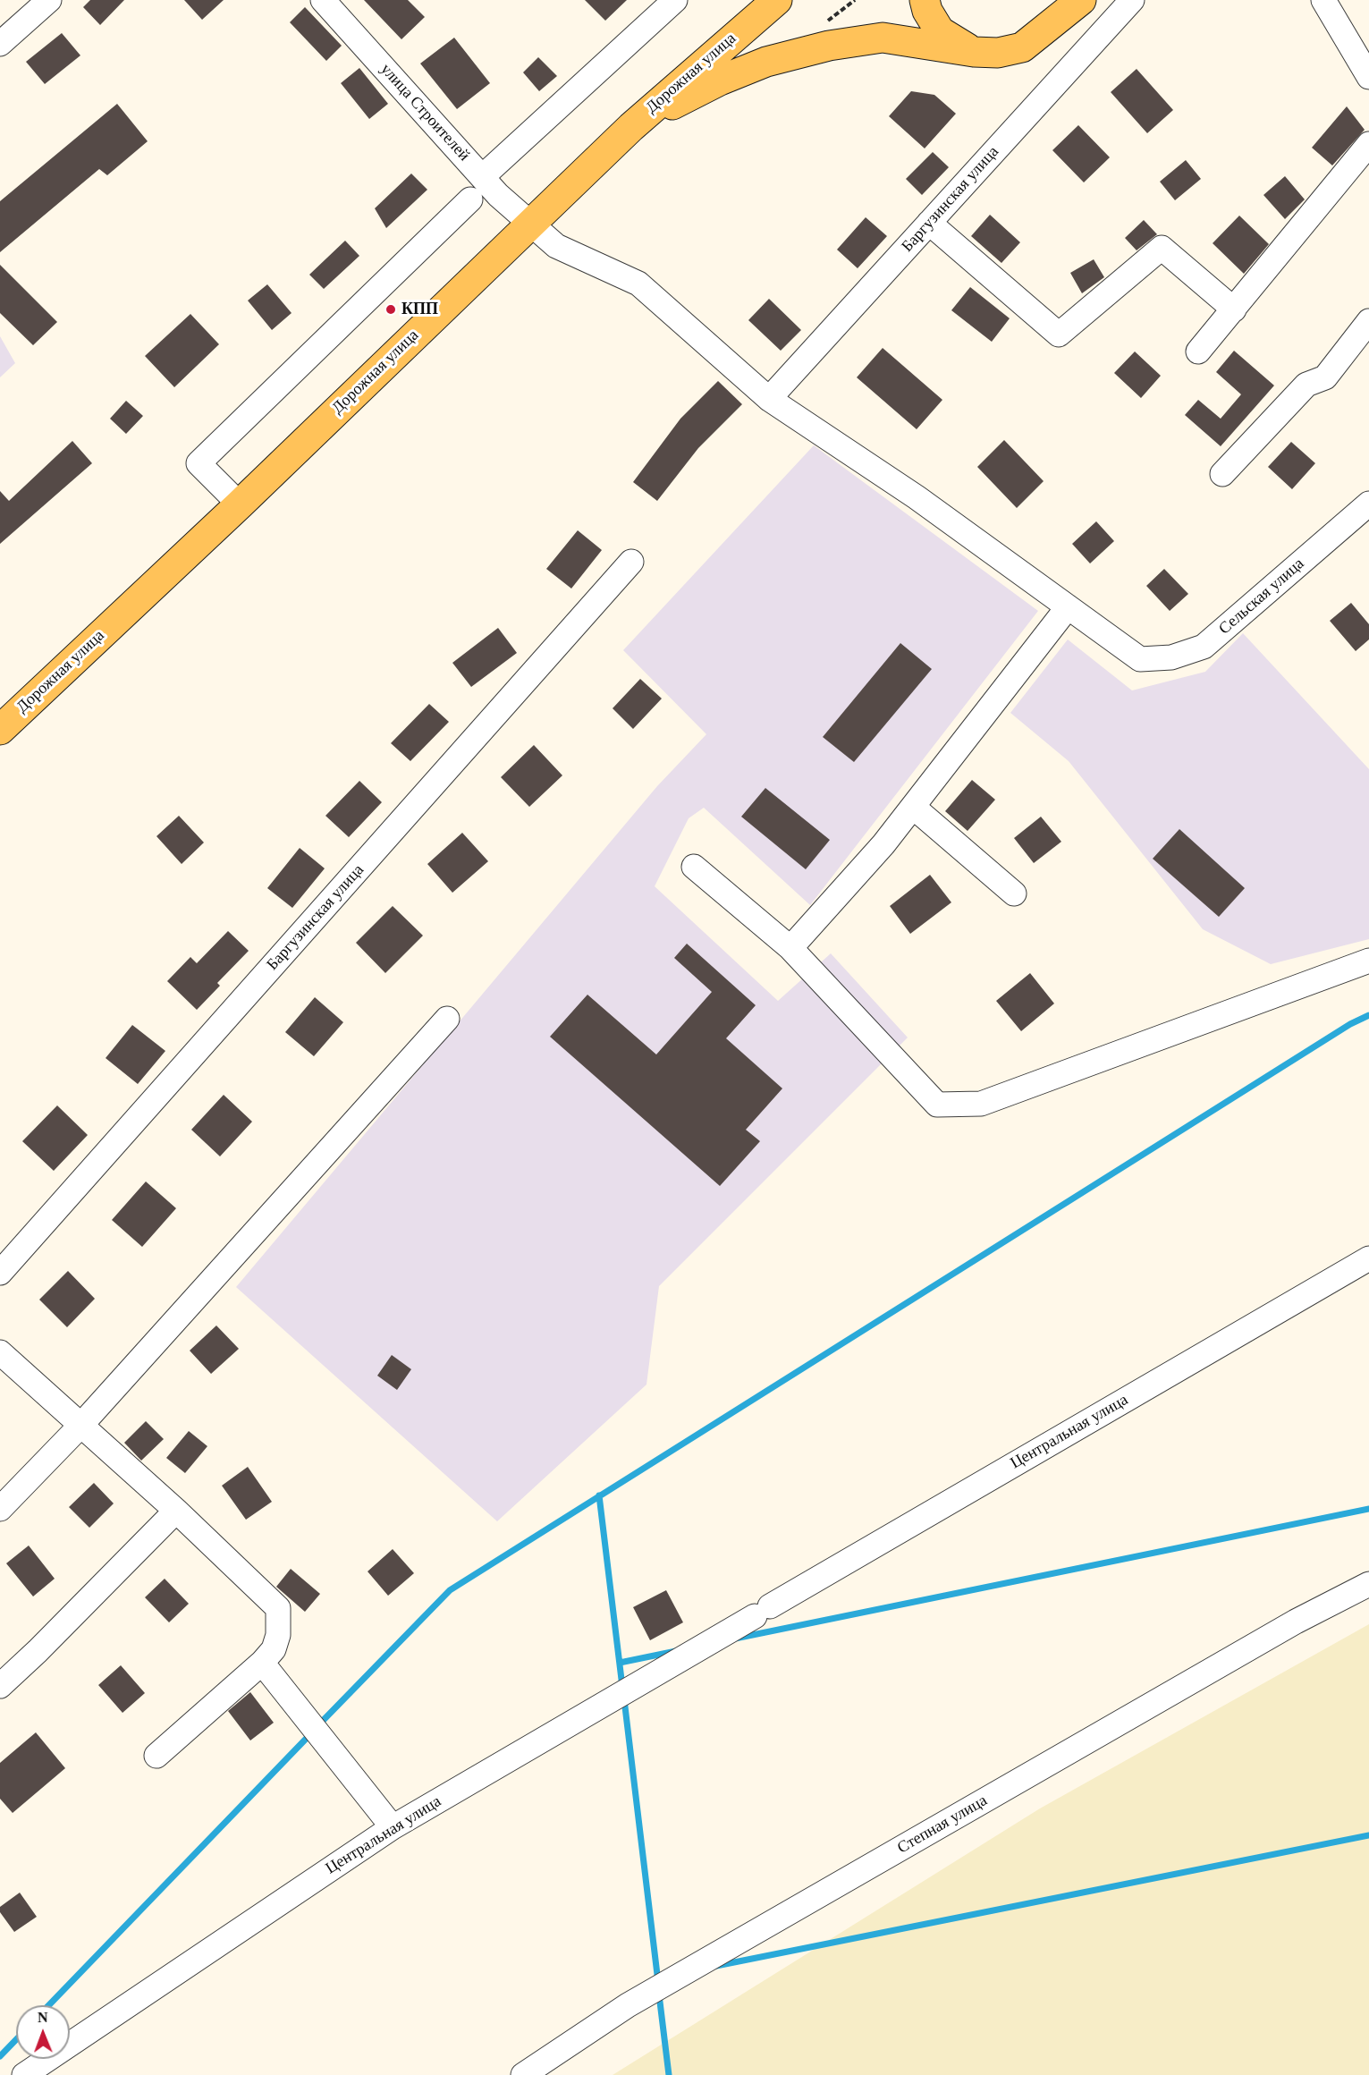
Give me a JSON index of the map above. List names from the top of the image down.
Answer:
{
  "streets": {
    "main road": ["Дорожная улица"],
    "street": [
      "улица Строителей",
      "Баргузинская улица",
      "Сельская улица",
      "Центральная улица",
      "Степная улица"
    ]
  },
  "crossings": [
    ["Дорожная улица", "улица Строителей"],
    ["улица Строителей", "Баргузинская улица"],
    ["улица Строителей", "Сельская улица"]
  ],
  "places": ["КПП"],
  "north": "top"
}
